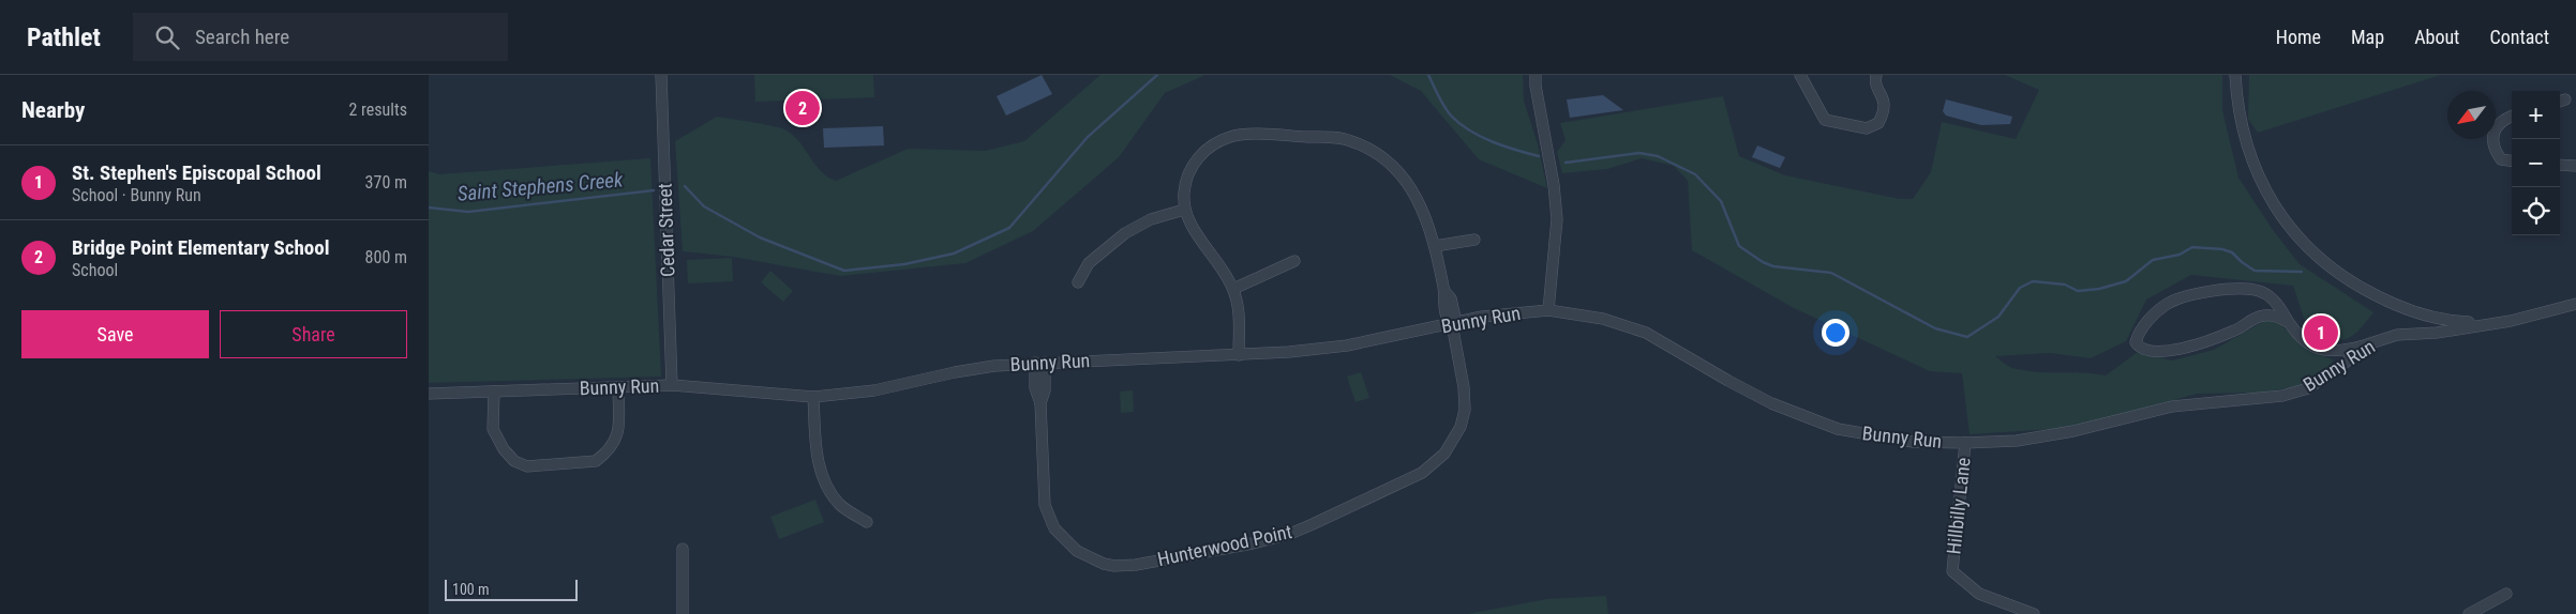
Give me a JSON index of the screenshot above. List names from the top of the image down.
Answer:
{
  "streets": {
    "street": [
      "Cedar Street",
      "Bunny Run",
      "Hillbilly Lane",
      "Hunterwood Point"
    ]
  },
  "crossings": [
    ["Cedar Street", "Bunny Run"],
    ["Bunny Run", "Hillbilly Lane"],
    ["Bunny Run", "Hunterwood Point"]
  ],
  "water": ["Saint Stephens Creek"],
  "scale_bar": "100 m",
  "north": "bottom left",
  "page": {
    "header": "Pathlet",
    "search": "Search here",
    "nav": [
      "Home",
      "Map",
      "About",
      "Contact"
    ],
    "heading": ["Nearby", "2 results"],
    "pins": ["2", "1"],
    "map_buttons": ["+", "−"],
    "list": [
      {
        "mark": "1",
        "name": "St. Stephen's Episcopal School",
        "note": "School · Bunny Run",
        "value": "370 m"
      },
      {
        "mark": "2",
        "name": "Bridge Point Elementary School",
        "note": "School",
        "value": "800 m"
      }
    ],
    "buttons": ["Save", "Share"],
    "scale": "100 m"
  }
}
